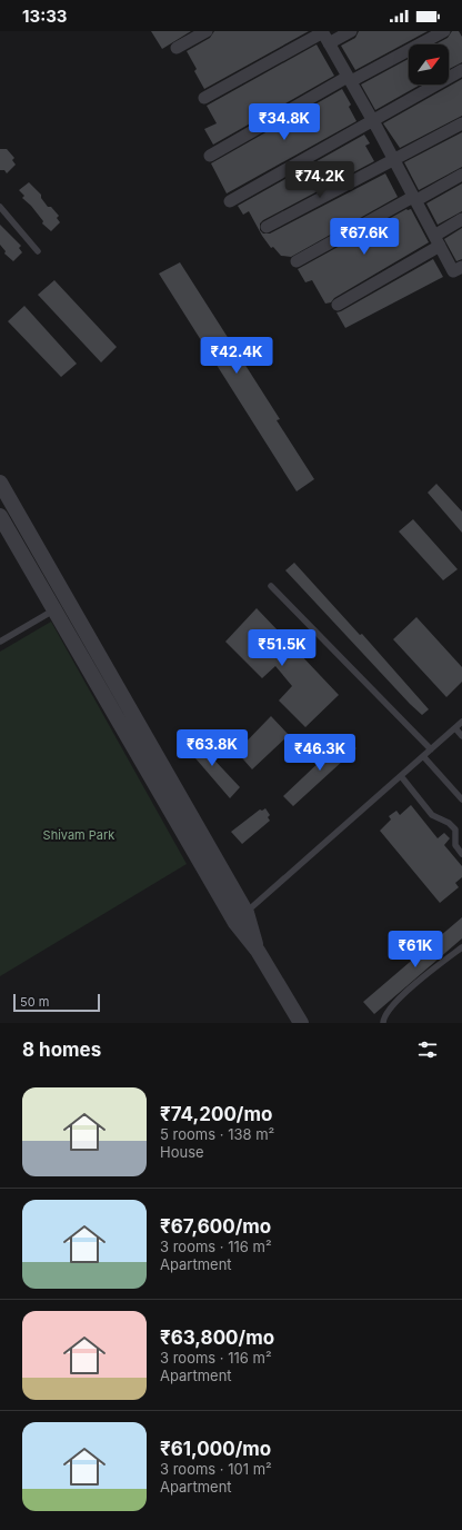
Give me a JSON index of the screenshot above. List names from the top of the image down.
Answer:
{
  "parks": ["Shivam Park"],
  "scale_bar": "50 m",
  "north": "top right",
  "page": {
    "status": "13:33",
    "price": [
      "₹34.8K",
      "₹74.2K",
      "₹67.6K",
      "₹42.4K",
      "₹51.5K",
      "₹63.8K",
      "₹46.3K",
      "₹61K"
    ],
    "scale": "50 m",
    "heading": "8 homes",
    "list": [
      {
        "name": "₹74,200/mo",
        "note": "5 rooms · 138 m² · House"
      },
      {
        "name": "₹67,600/mo",
        "note": "3 rooms · 116 m² · Apartment"
      },
      {
        "name": "₹63,800/mo",
        "note": "3 rooms · 116 m² · Apartment"
      },
      {
        "name": "₹61,000/mo",
        "note": "3 rooms · 101 m² · Apartment"
      }
    ]
  }
}
